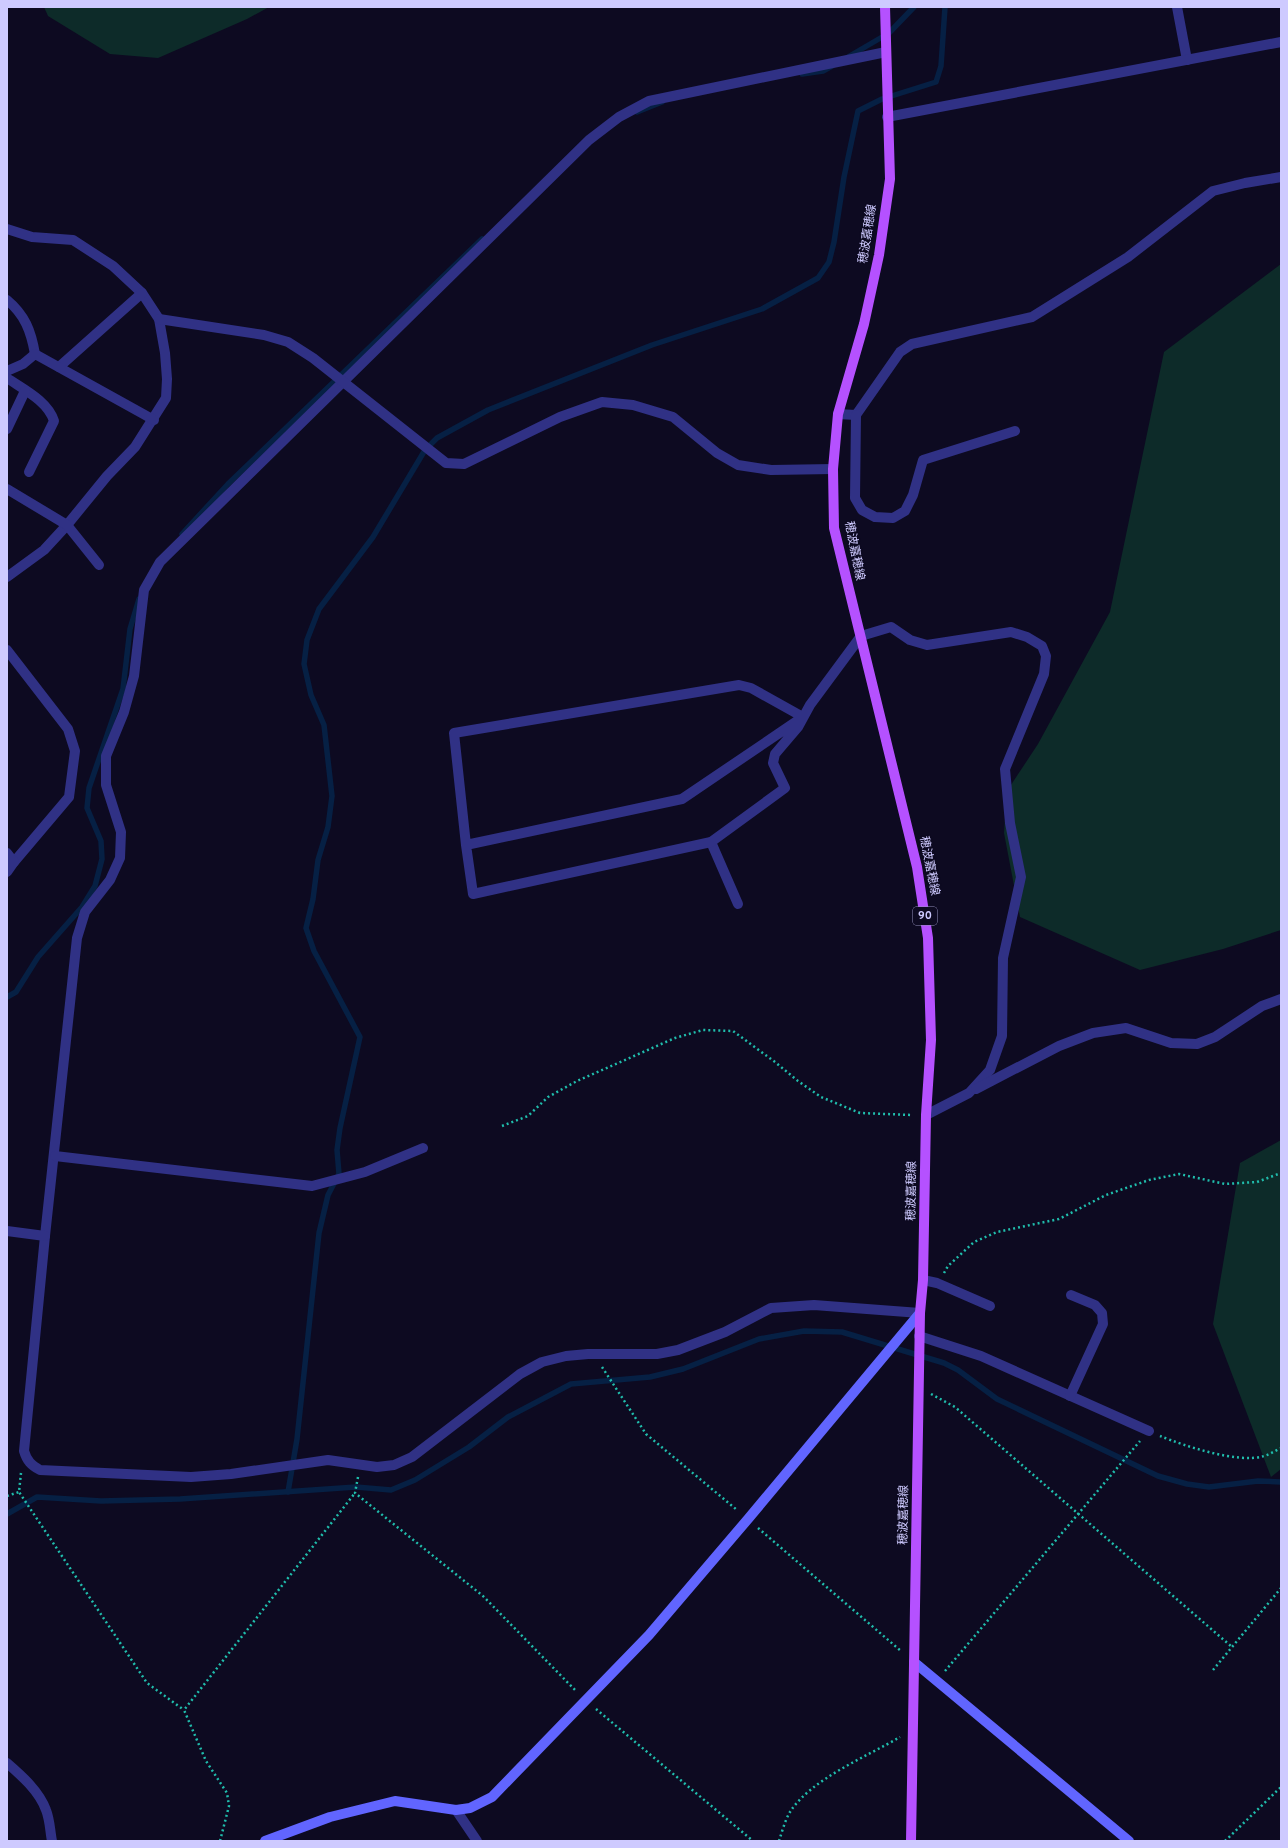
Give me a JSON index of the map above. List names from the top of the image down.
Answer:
{
  "streets": {
    "main road": ["穂波嘉穂線", "90"]
  }
}
